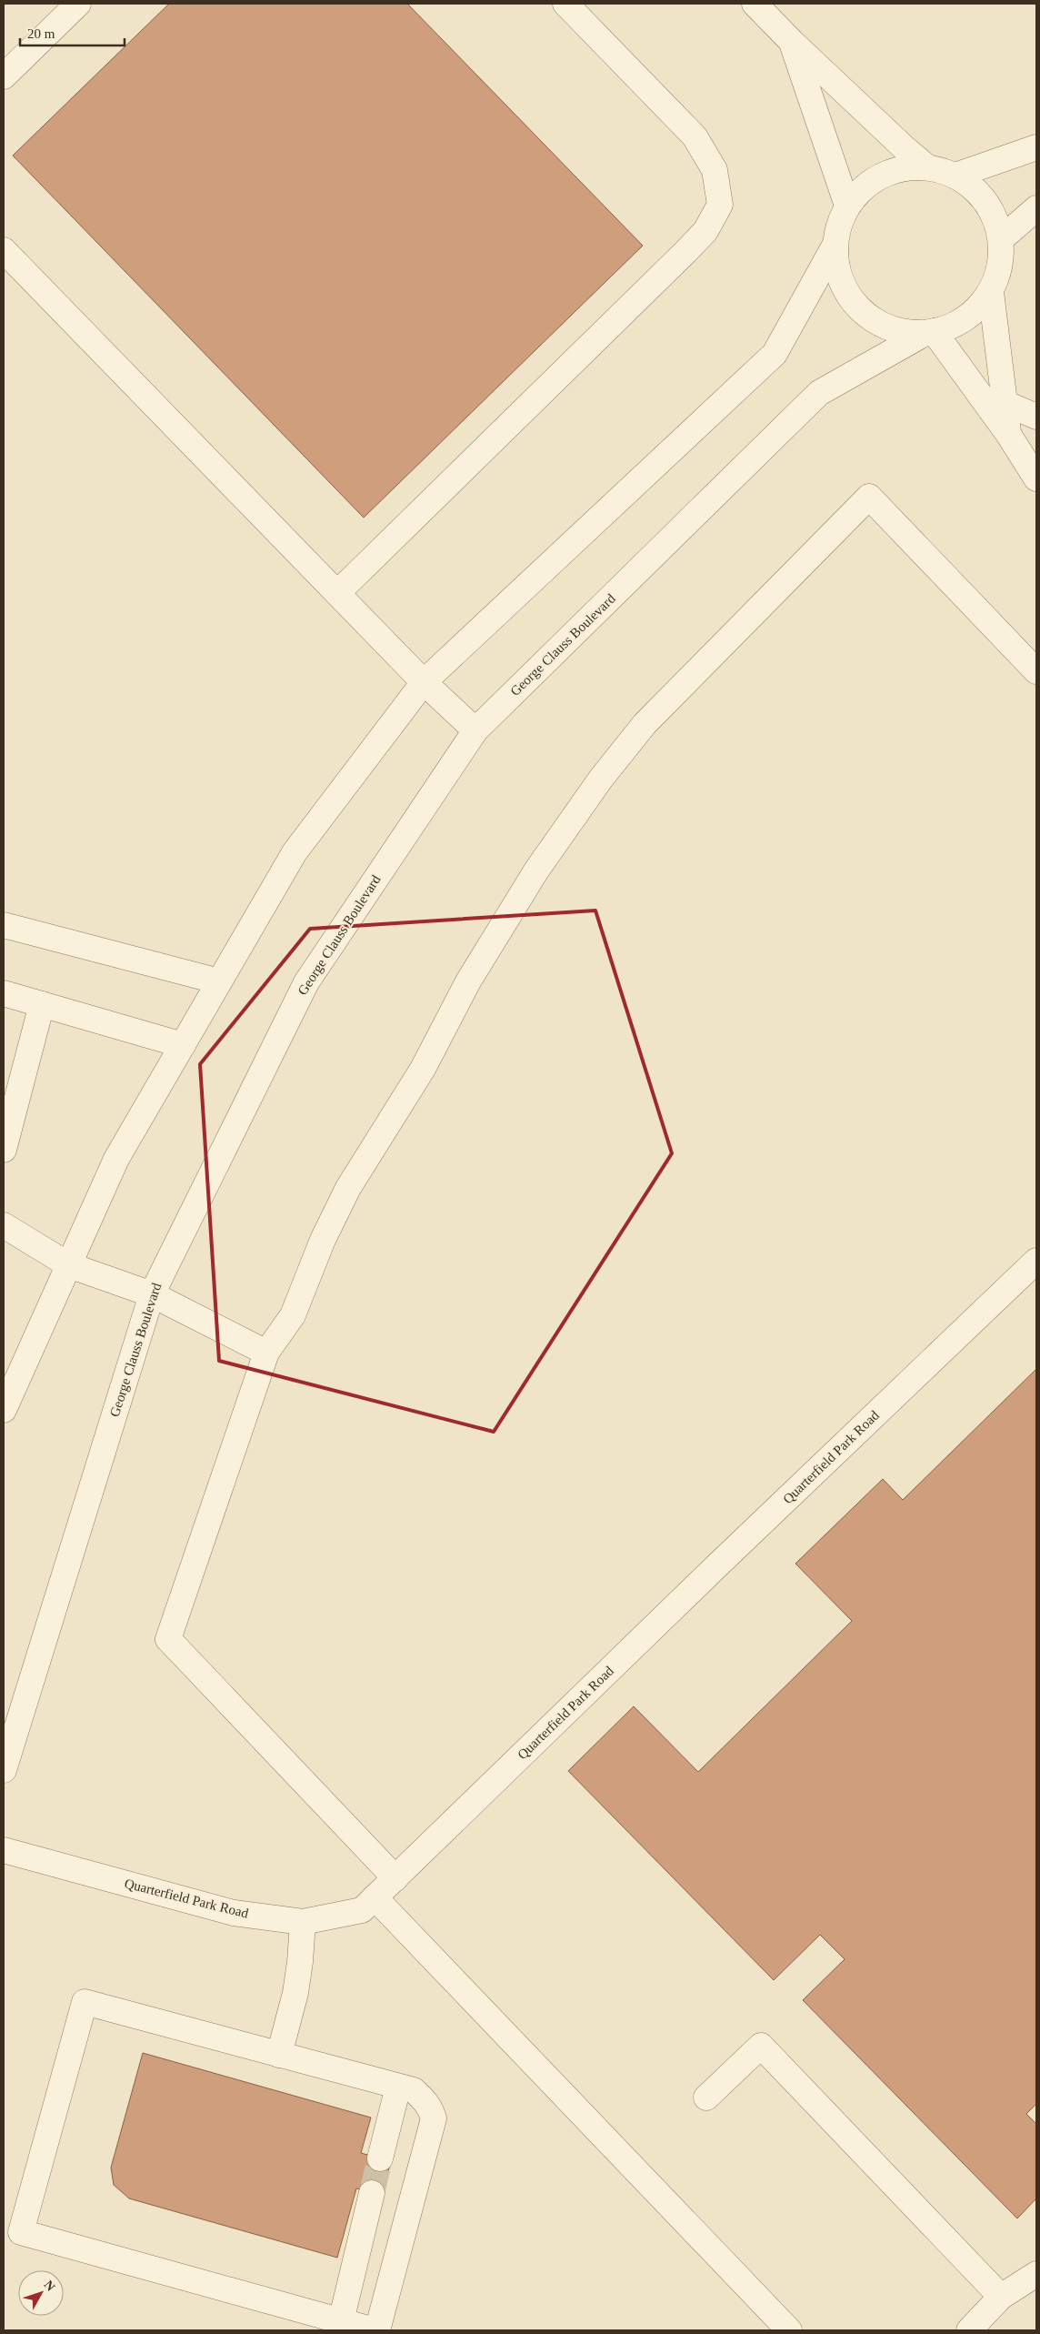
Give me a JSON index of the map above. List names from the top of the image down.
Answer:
{
  "streets": {
    "street": ["George Clauss Boulevard", "Quarterfield Park Road"]
  },
  "scale_bar": "20 m",
  "north": "top right"
}
